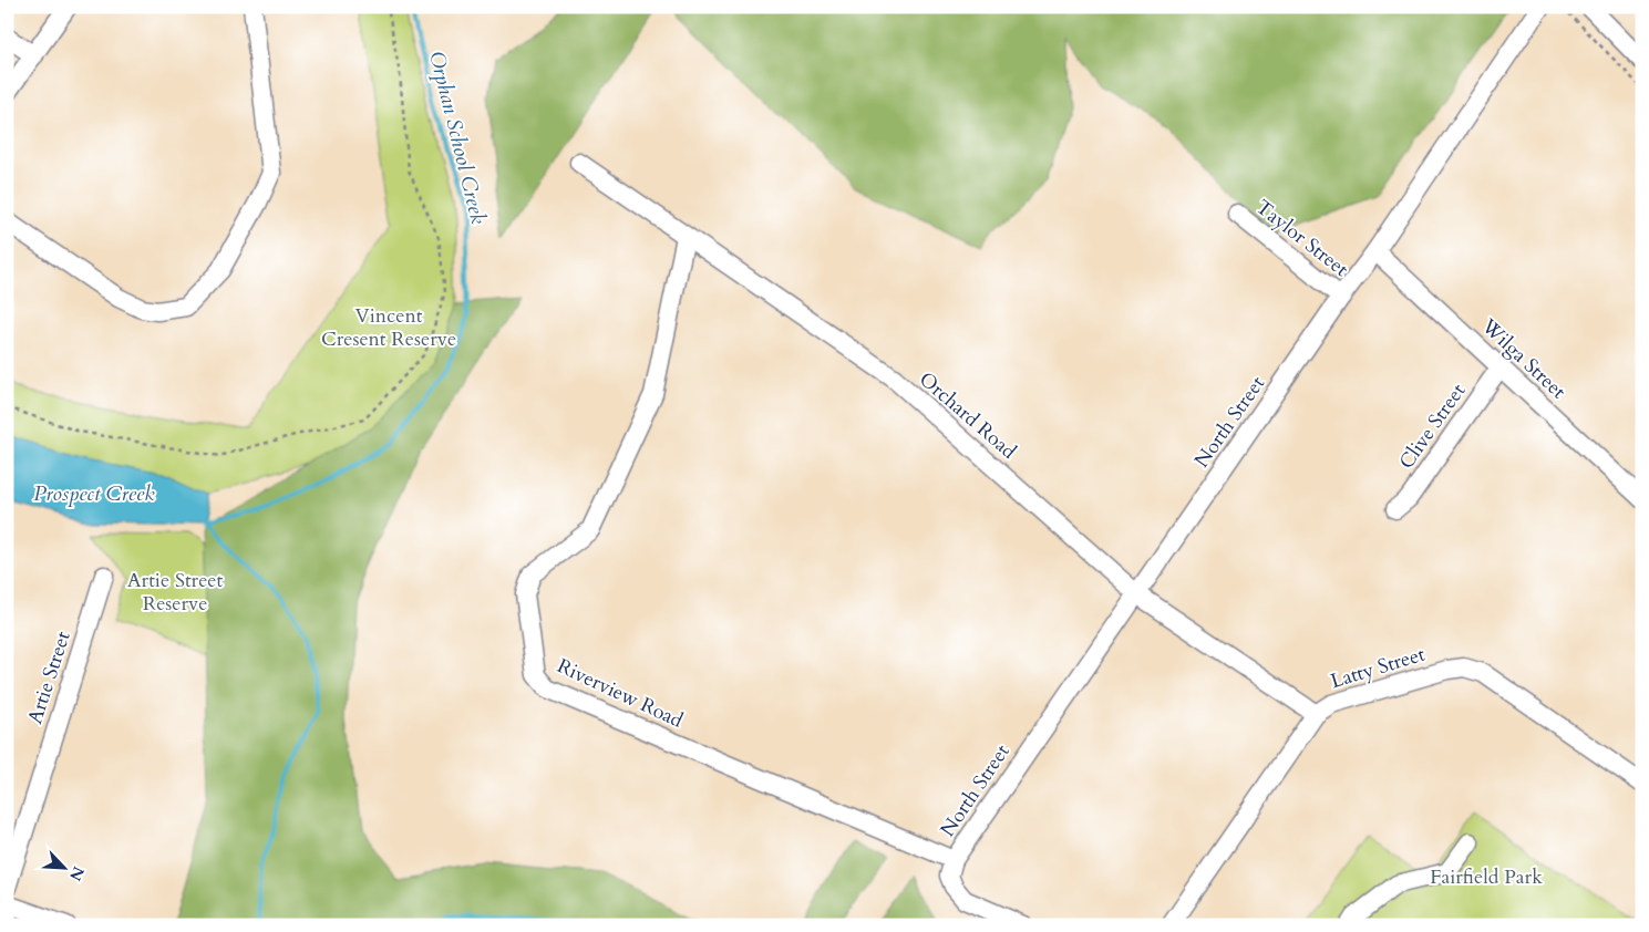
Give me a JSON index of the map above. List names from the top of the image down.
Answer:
{
  "streets": {
    "street": [
      "Taylor Street",
      "Wilga Street",
      "Orchard Road",
      "North Street",
      "Clive Street",
      "Latty Street",
      "Artie Street",
      "Riverview Road"
    ]
  },
  "crossings": [
    ["Taylor Street", "North Street"],
    ["Wilga Street", "North Street"],
    ["Wilga Street", "Clive Street"],
    ["Orchard Road", "North Street"],
    ["Orchard Road", "Latty Street"],
    ["Orchard Road", "Riverview Road"],
    ["North Street", "Riverview Road"]
  ],
  "water": ["Orphan School Creek", "Prospect Creek"],
  "parks": ["Vincent Cresent Reserve", "Artie Street Reserve", "Fairfield Park"],
  "north": "bottom right"
}
